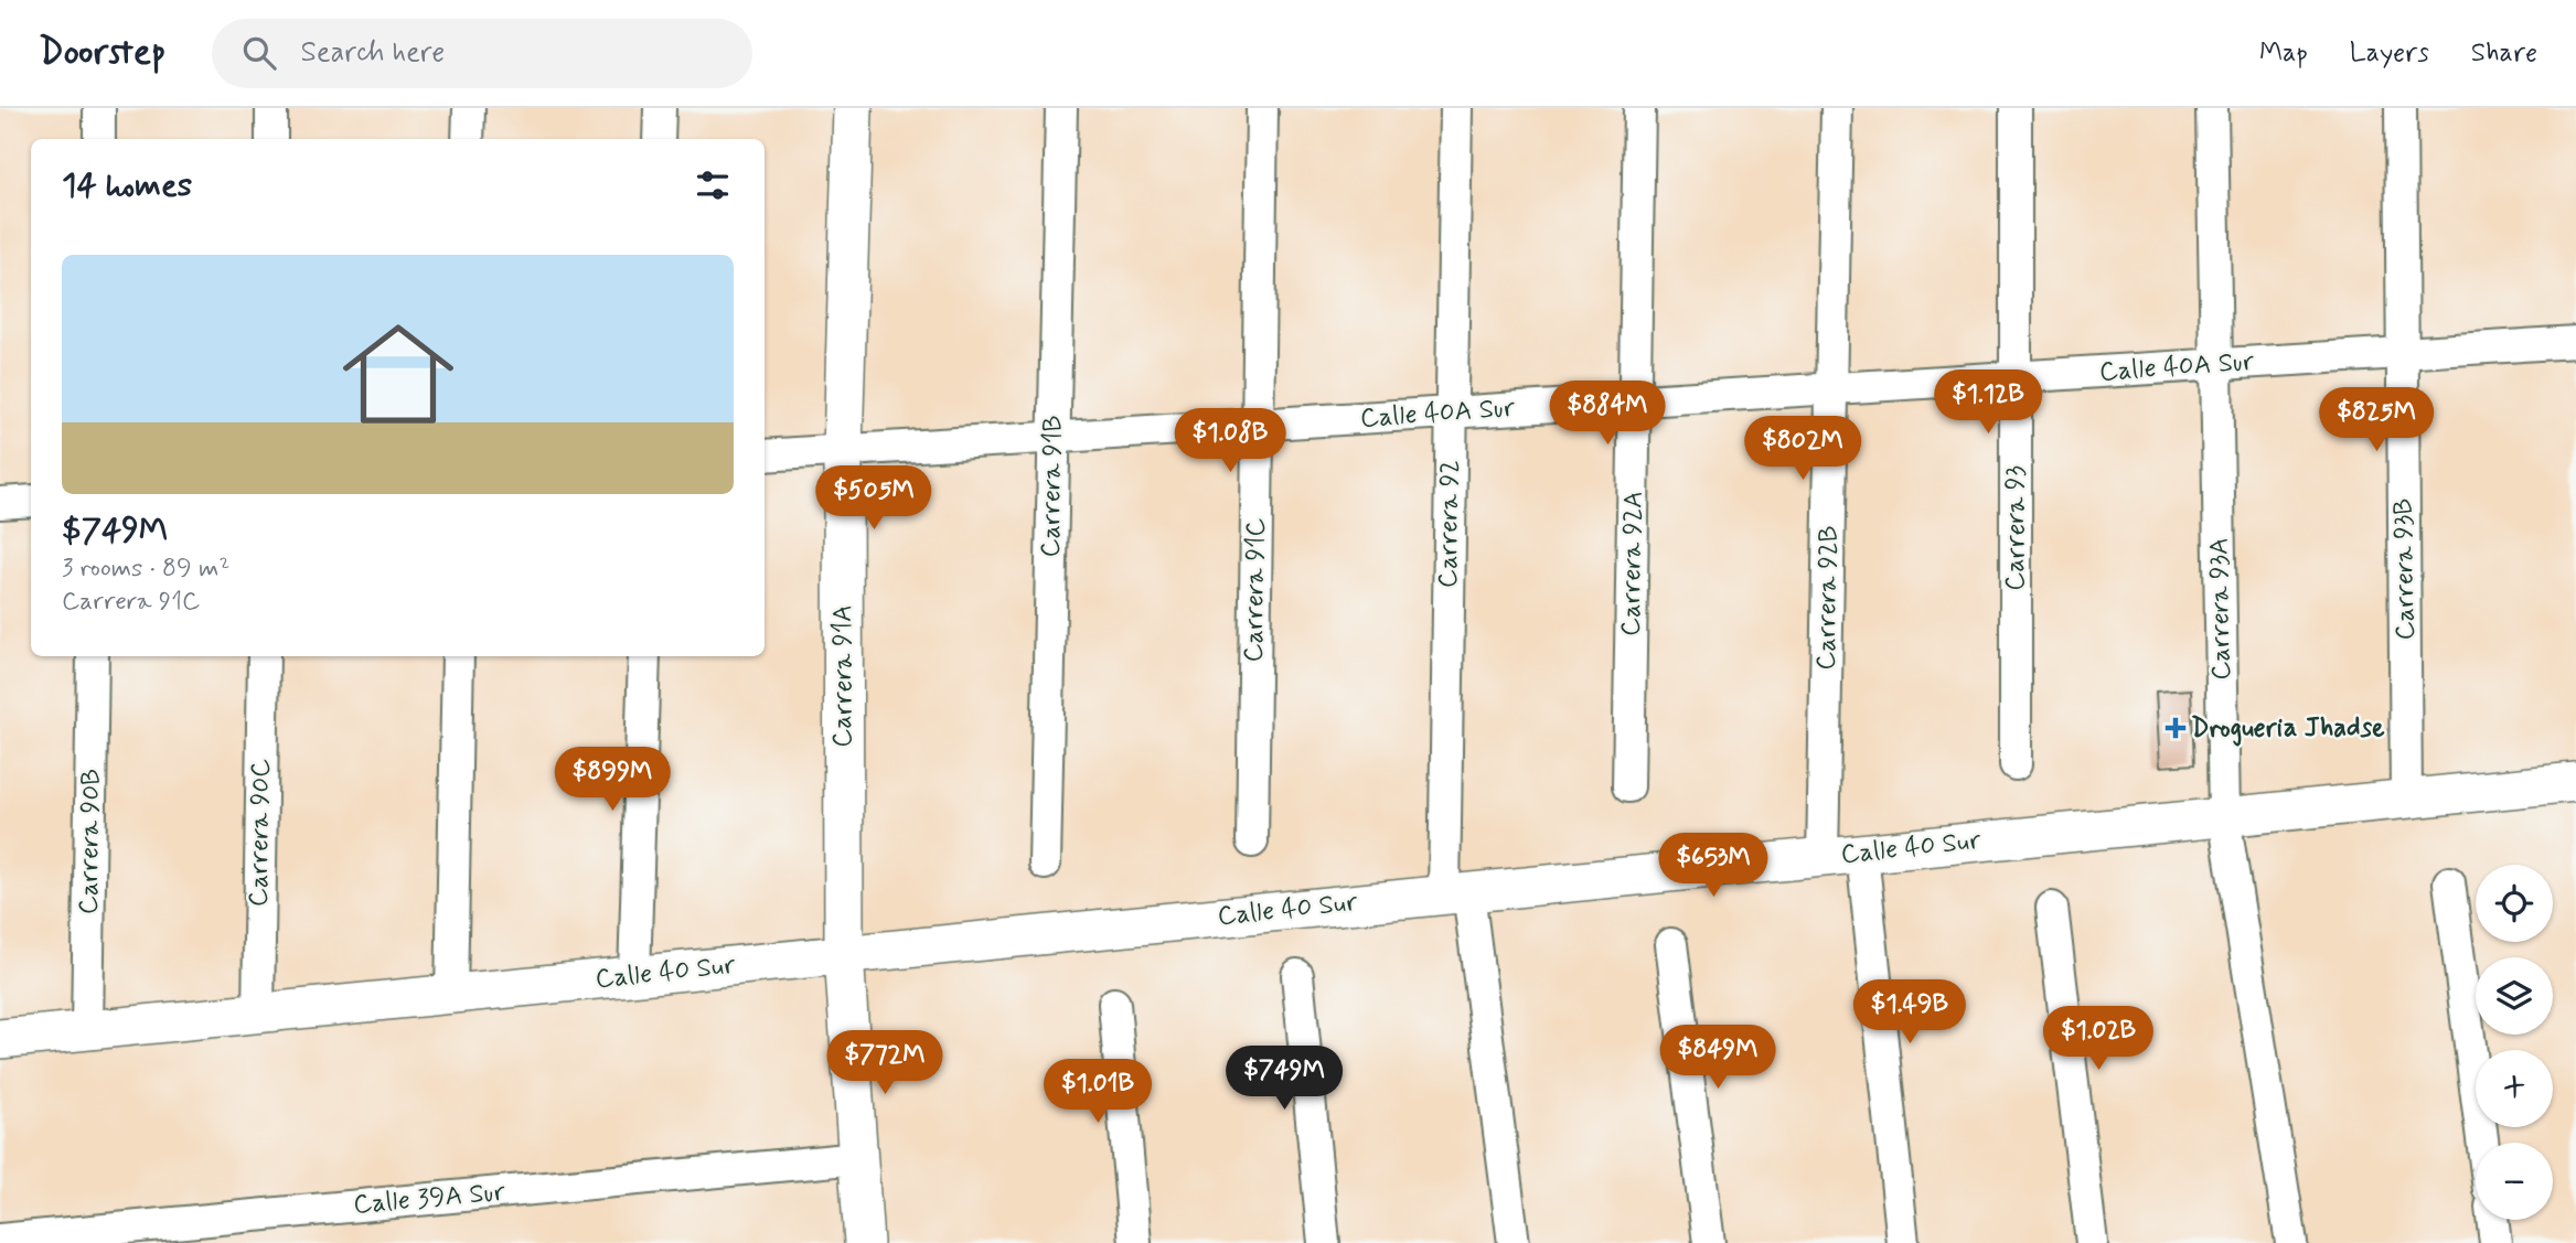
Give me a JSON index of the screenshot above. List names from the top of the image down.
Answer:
{
  "streets": {
    "street": [
      "Calle 40A Sur",
      "Carrera 91B",
      "Carrera 92",
      "Carrera 93",
      "Carrera 92A",
      "Carrera 93B",
      "Carrera 91C",
      "Carrera 92B",
      "Carrera 93A",
      "Carrera 91A",
      "Carrera 90C",
      "Carrera 90B",
      "Calle 40 Sur",
      "Calle 39A Sur"
    ]
  },
  "crossings": [
    ["Calle 40A Sur", "Carrera 91B"],
    ["Calle 40A Sur", "Carrera 92"],
    ["Calle 40A Sur", "Carrera 93"],
    ["Calle 40A Sur", "Carrera 92A"],
    ["Calle 40A Sur", "Carrera 93B"],
    ["Calle 40A Sur", "Carrera 91C"],
    ["Calle 40A Sur", "Carrera 92B"],
    ["Calle 40A Sur", "Carrera 93A"],
    ["Calle 40A Sur", "Carrera 91A"],
    ["Carrera 92", "Calle 40 Sur"],
    ["Carrera 93B", "Calle 40 Sur"],
    ["Carrera 92B", "Calle 40 Sur"],
    ["Carrera 93A", "Calle 40 Sur"],
    ["Carrera 91A", "Calle 40 Sur"],
    ["Carrera 91A", "Calle 39A Sur"],
    ["Carrera 90C", "Calle 40 Sur"],
    ["Carrera 90B", "Calle 40 Sur"]
  ],
  "places": {
    "health": ["Drogueria Jhadse"]
  },
  "page": {
    "header": "Doorstep",
    "search": "Search here",
    "nav": ["Map", "Layers", "Share"],
    "heading": "14 homes",
    "list": [
      {
        "name": "$749M",
        "note": "3 rooms · 89 m² · Carrera 91C"
      }
    ],
    "price": [
      "$1.12B",
      "$884M",
      "$825M",
      "$1.08B",
      "$802M",
      "$505M",
      "$899M",
      "$653M",
      "$1.49B",
      "$1.02B",
      "$849M",
      "$772M",
      "$749M",
      "$1.01B"
    ],
    "map_buttons": ["+", "−"]
  }
}
